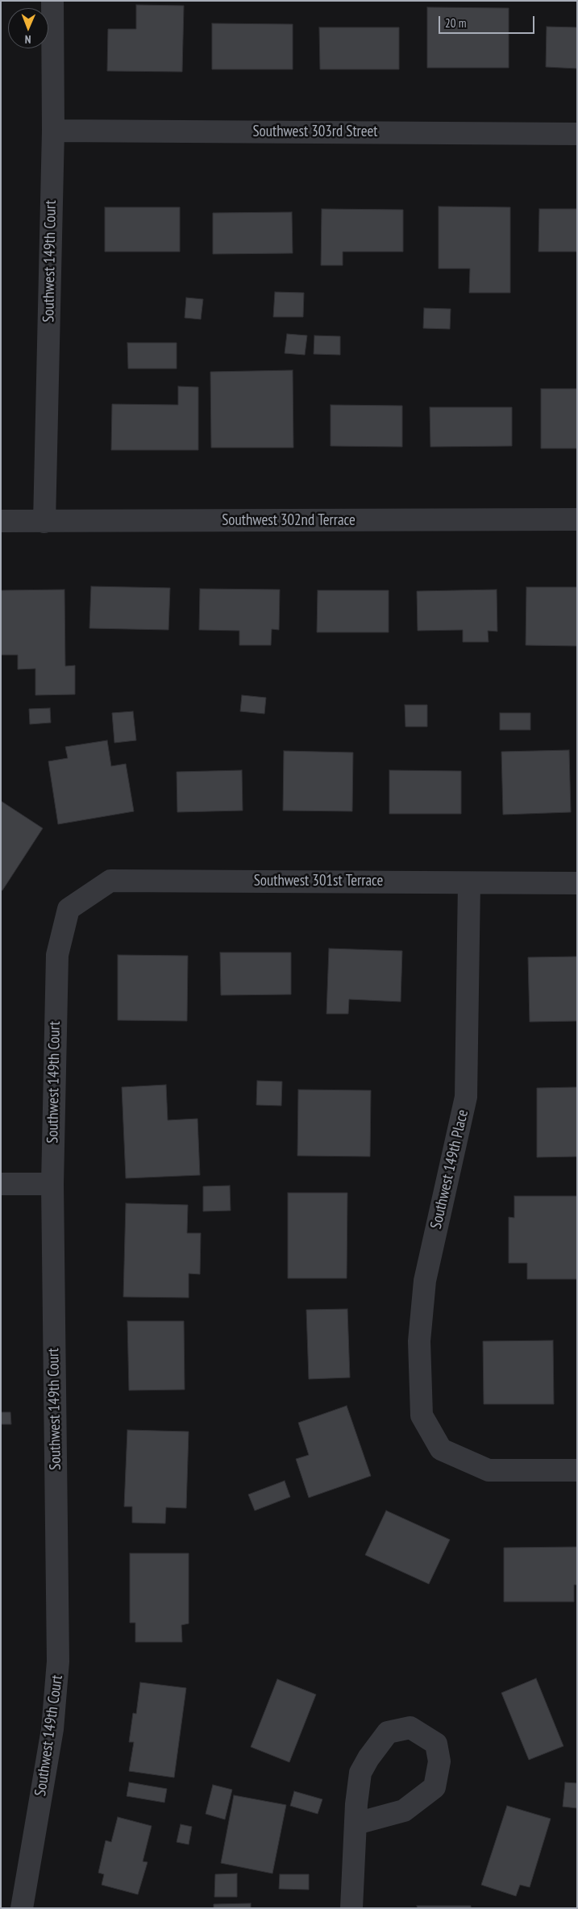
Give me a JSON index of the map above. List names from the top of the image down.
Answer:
{
  "streets": {
    "street": [
      "Southwest 303rd Street",
      "Southwest 149th Court",
      "Southwest 302nd Terrace",
      "Southwest 301st Terrace",
      "Southwest 149th Place"
    ]
  },
  "crossings": [
    ["Southwest 303rd Street", "Southwest 149th Court"],
    ["Southwest 149th Court", "Southwest 302nd Terrace"],
    ["Southwest 149th Court", "Southwest 301st Terrace"],
    ["Southwest 301st Terrace", "Southwest 149th Place"]
  ],
  "scale_bar": "20 m",
  "north": "bottom"
}
